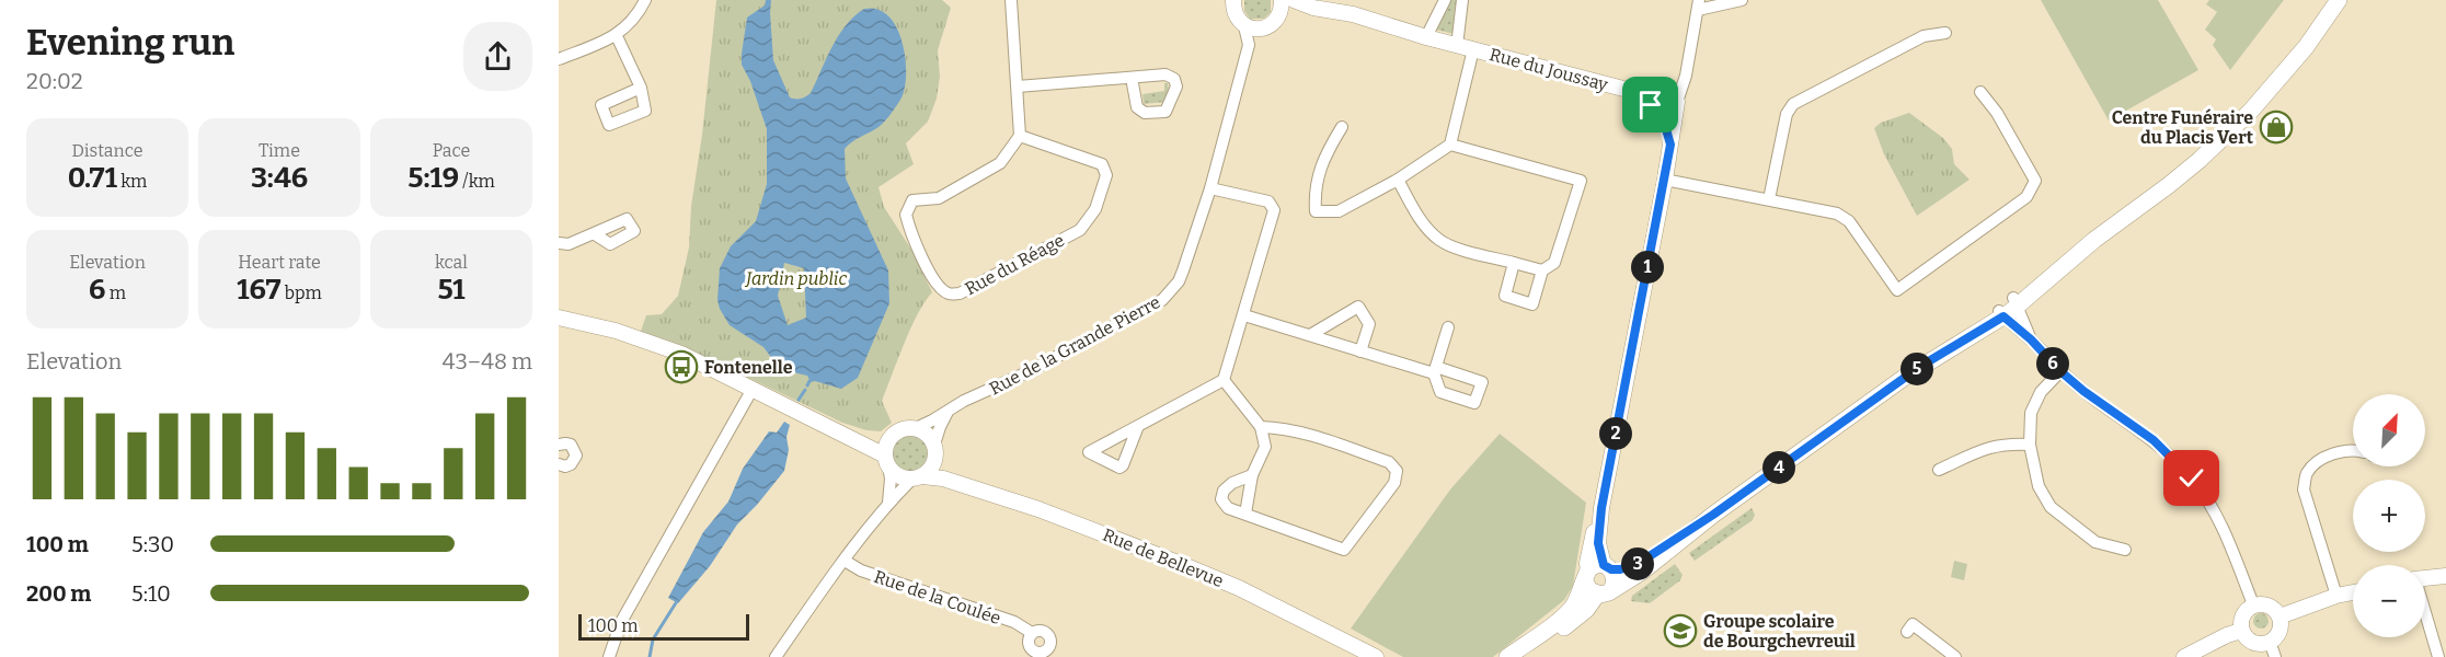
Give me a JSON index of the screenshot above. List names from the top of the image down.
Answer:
{
  "streets": {
    "street": [
      "Rue du Joussay",
      "Rue du Réage",
      "Rue de la Grande Pierre",
      "Rue de Bellevue",
      "Rue de la Coulée"
    ]
  },
  "crossings": [
    ["Rue de la Grande Pierre", "Rue de Bellevue"]
  ],
  "parks": ["Jardin public"],
  "places": {
    "shop": ["Centre Funéraire du Placis Vert"],
    "bus stop": ["Fontenelle"],
    "school or university": ["Groupe scolaire de Bourgchevreuil"]
  },
  "scale_bar": "100 m",
  "north": "top right",
  "page": {
    "heading": ["Evening run", "20:02"],
    "stats": [
      ["Distance", "0.71 km"],
      ["Time", "3:46"],
      ["Pace", "5:19 /km"],
      ["Elevation", "6 m"],
      ["Heart rate", "167 bpm"],
      ["kcal", "51"]
    ],
    "pins": [
      "1",
      "6",
      "5",
      "2",
      "4",
      "3"
    ],
    "chart": ["Elevation", "43–48 m"],
    "map_buttons": ["+", "−"],
    "list": [
      {
        "name": "100 m",
        "note": "5:30"
      },
      {
        "name": "200 m",
        "note": "5:10"
      }
    ],
    "scale": "100 m"
  }
}
